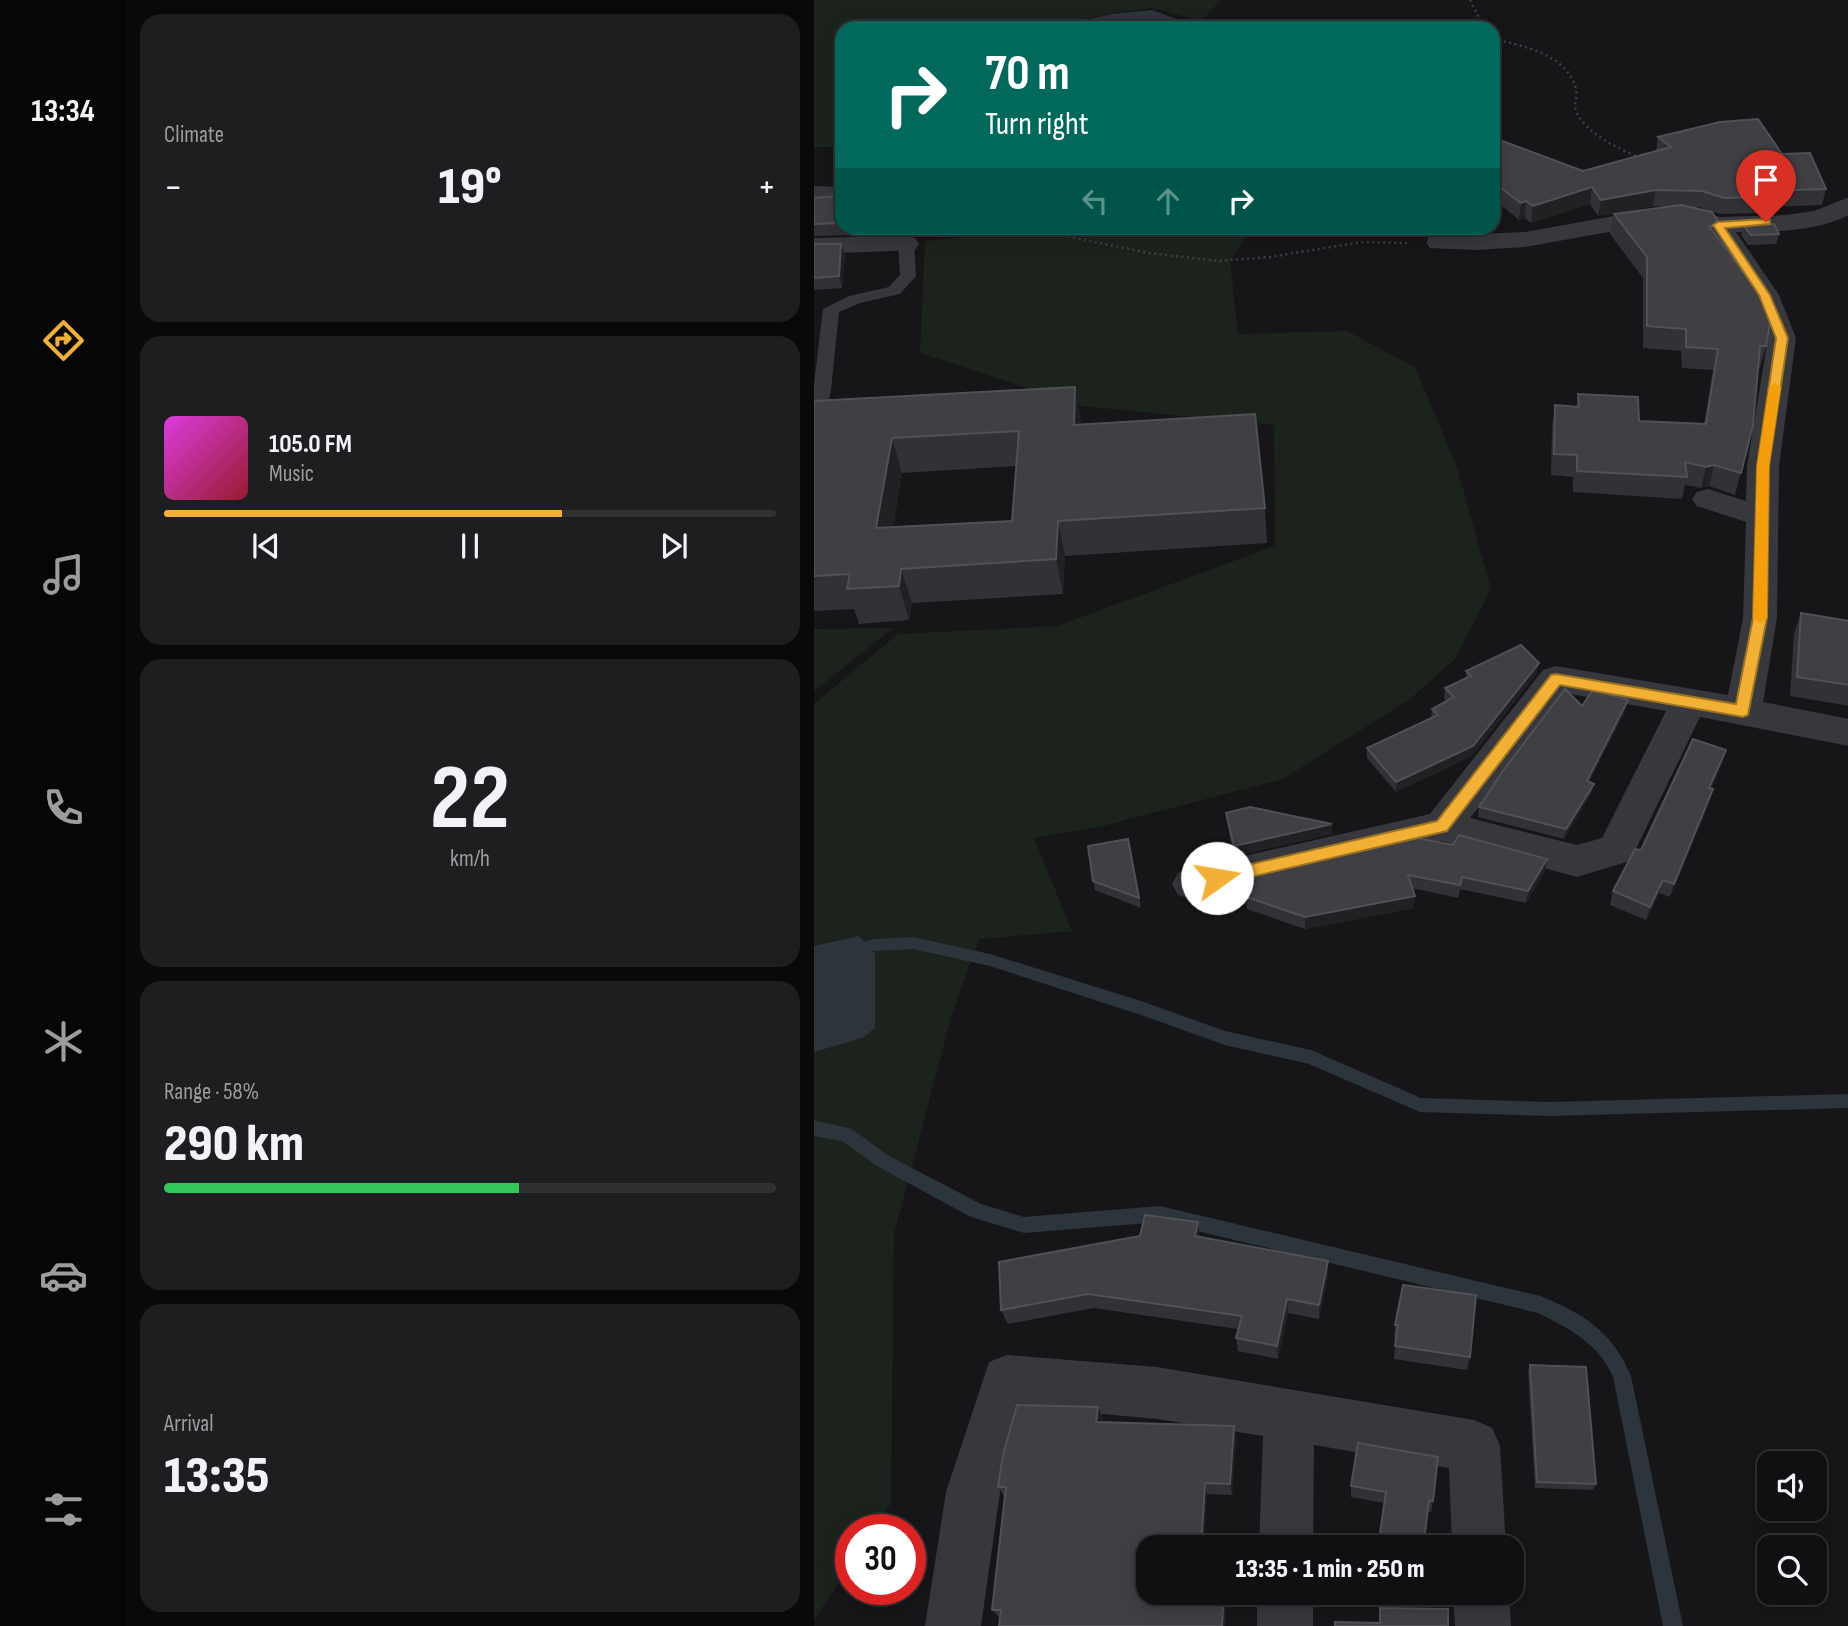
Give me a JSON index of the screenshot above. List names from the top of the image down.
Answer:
{
  "page": {
    "tabs": "13:34",
    "tile": [
      "Climate",
      ["22", "km/h"],
      ["Range · 58%", "290 km"],
      ["Arrival", "13:35"]
    ],
    "turn": ["70 m", "Turn right"],
    "heat": ["−", "19°", "+"],
    "song": ["105.0 FM", "Music"],
    "limit": "30",
    "trip": "13:35 · 1 min · 250 m"
  }
}
